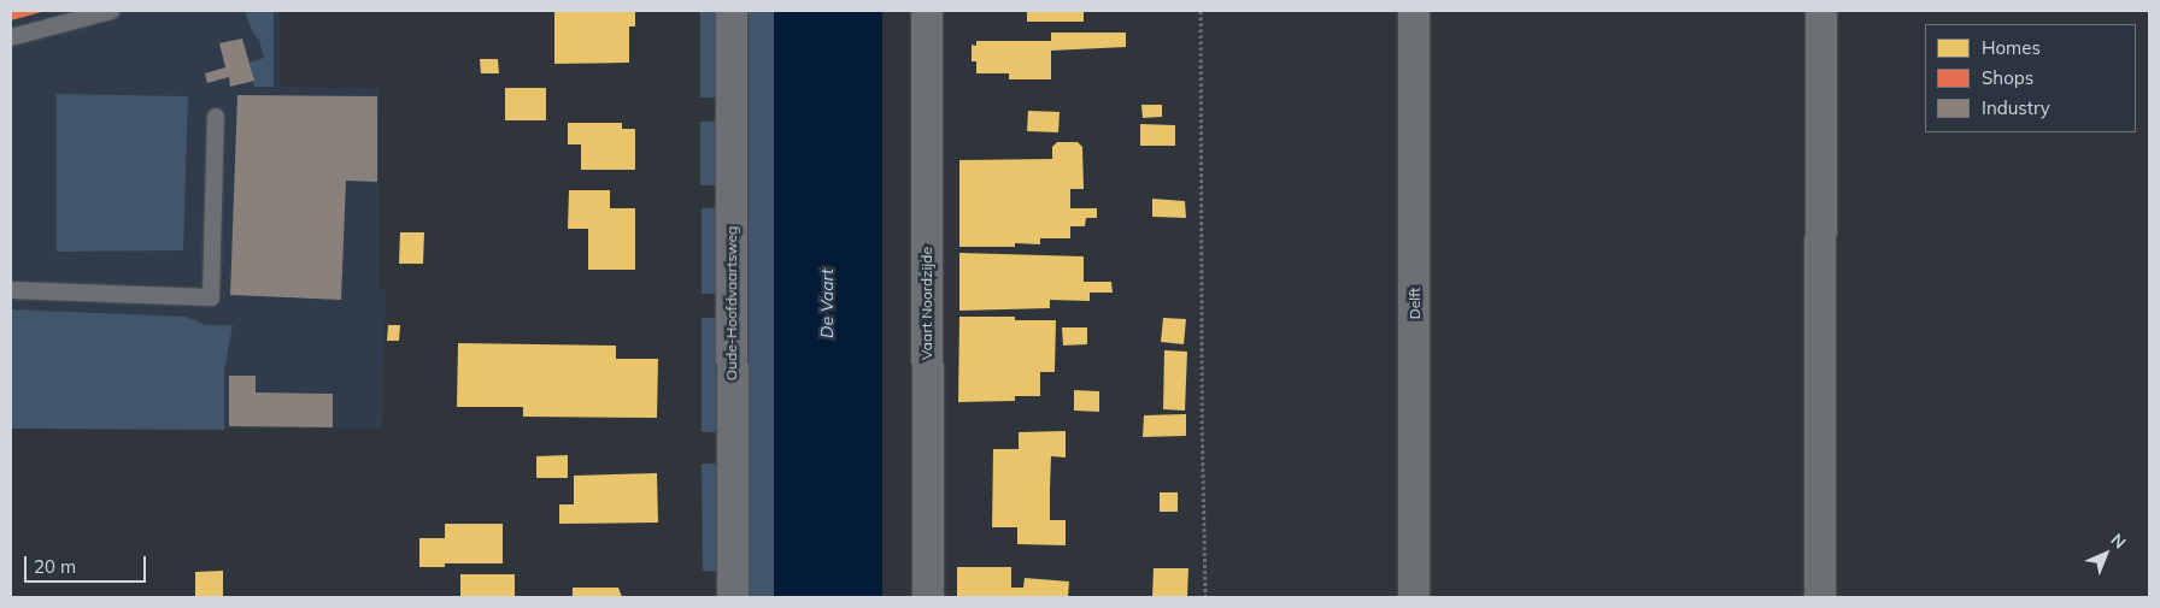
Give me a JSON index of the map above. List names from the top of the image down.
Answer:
{
  "streets": {
    "street": ["Oude-Hoofdvaartsweg", "Vaart Noordzijde", "Delft"]
  },
  "water": ["De Vaart"],
  "legend": ["Homes", "Shops", "Industry"],
  "scale_bar": "20 m",
  "north": "top right"
}
